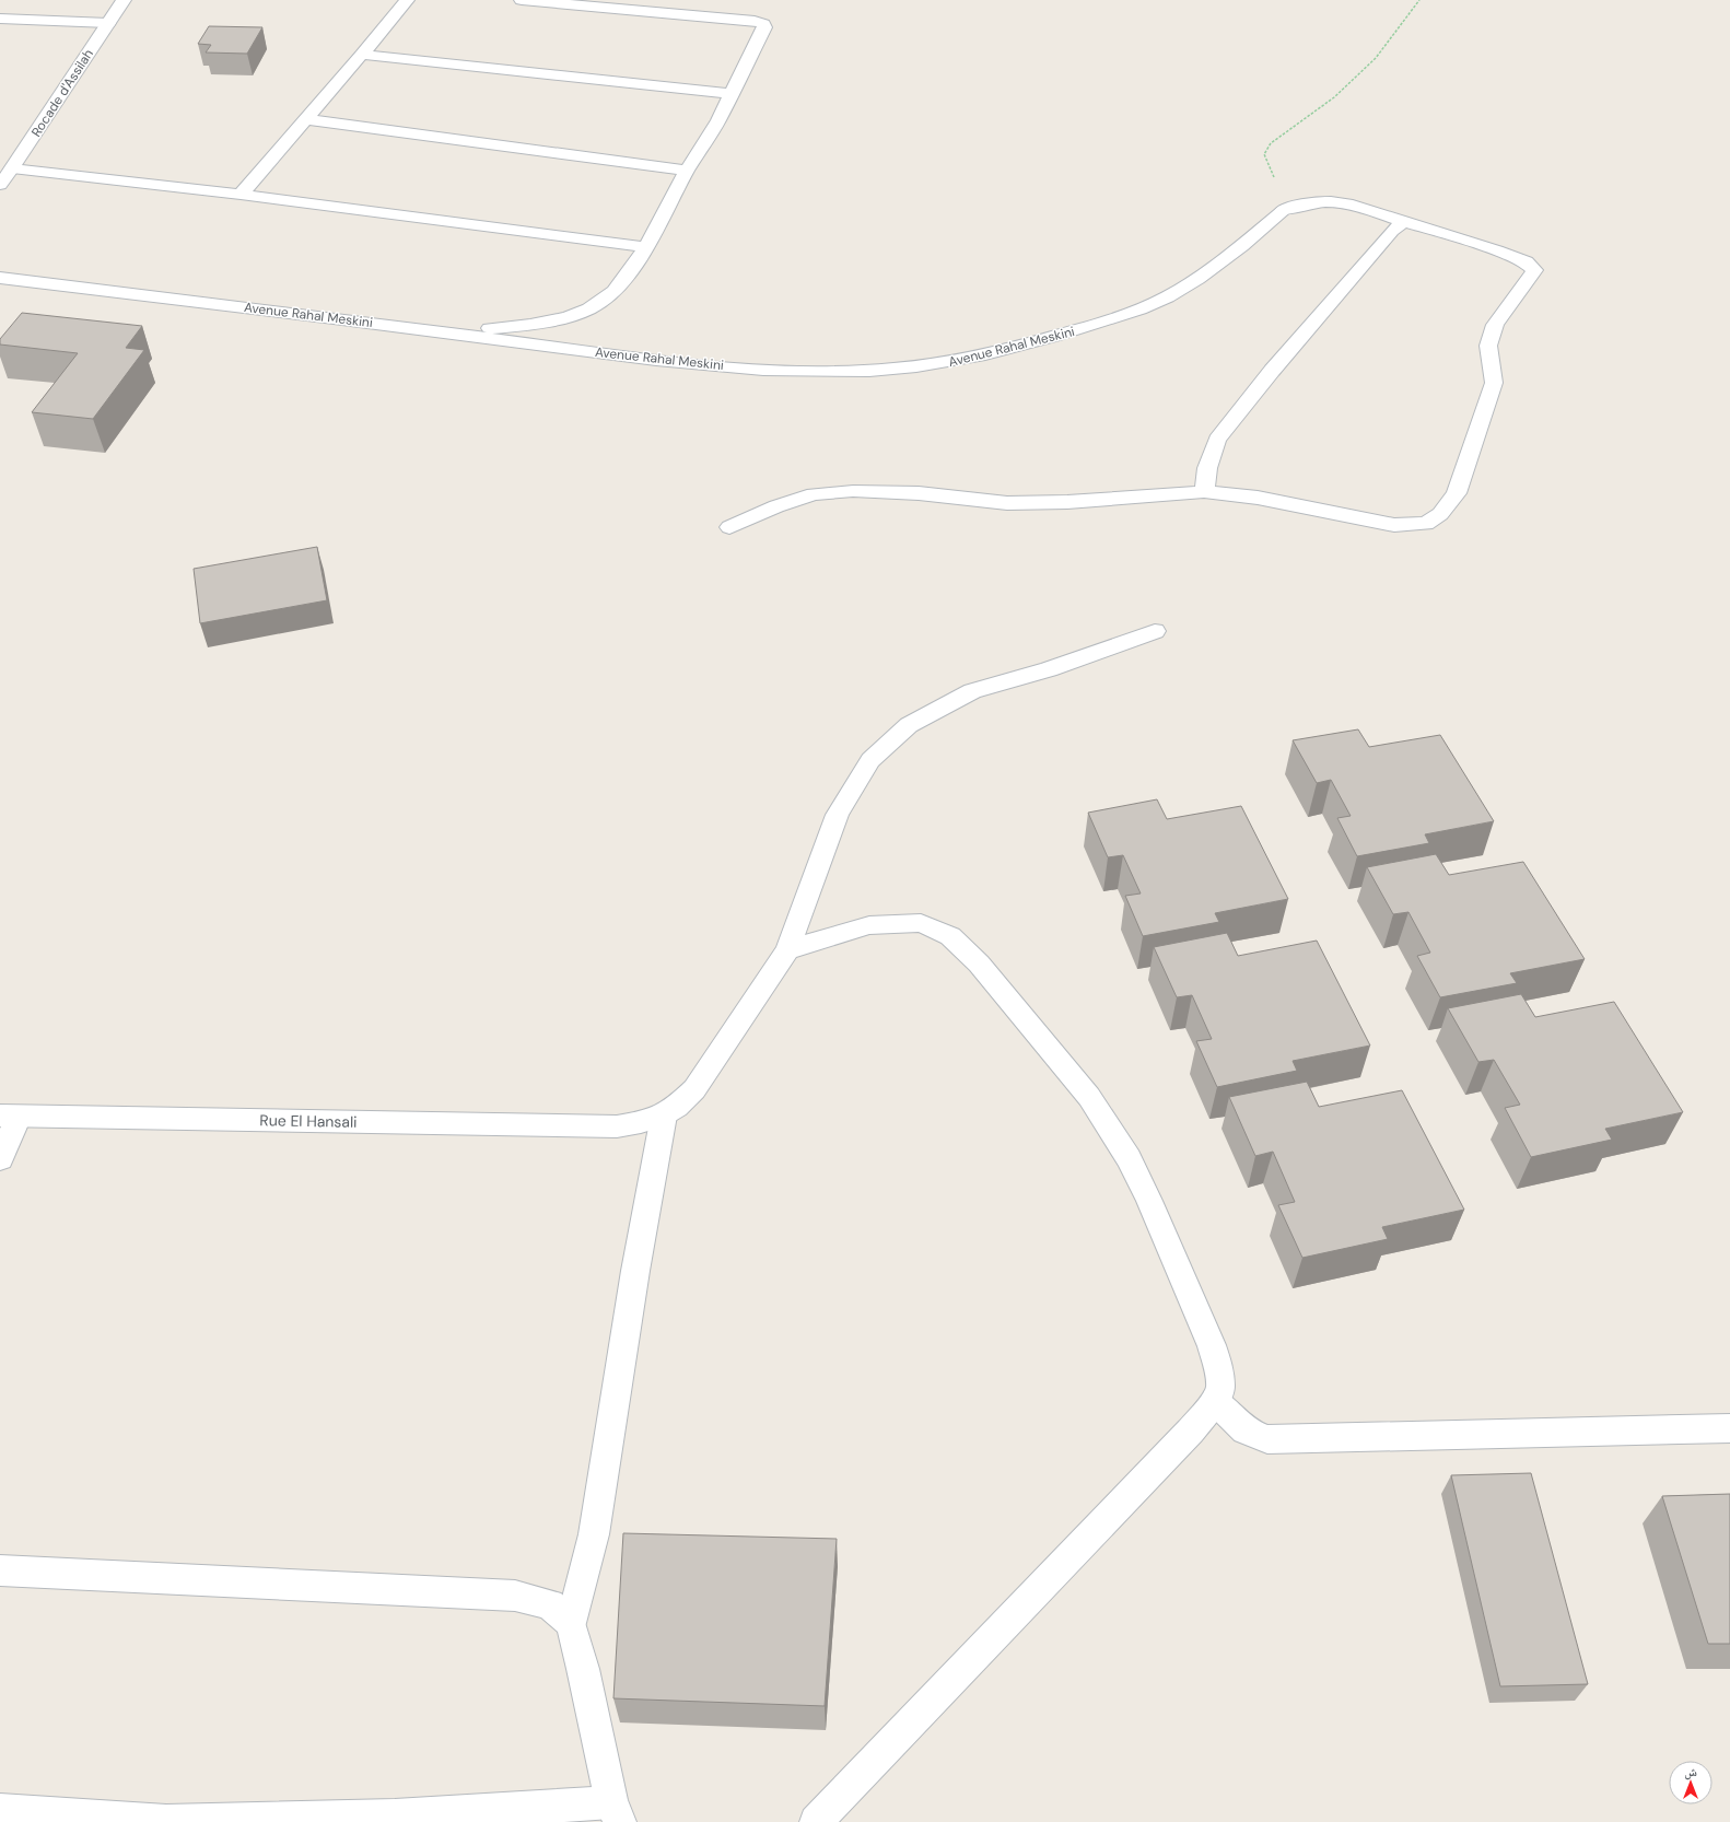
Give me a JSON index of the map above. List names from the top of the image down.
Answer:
{
  "streets": {
    "street": ["Rocade d'Assilah", "Avenue Rahal Meskini", "Rue El Hansali"]
  },
  "north": "top"
}
